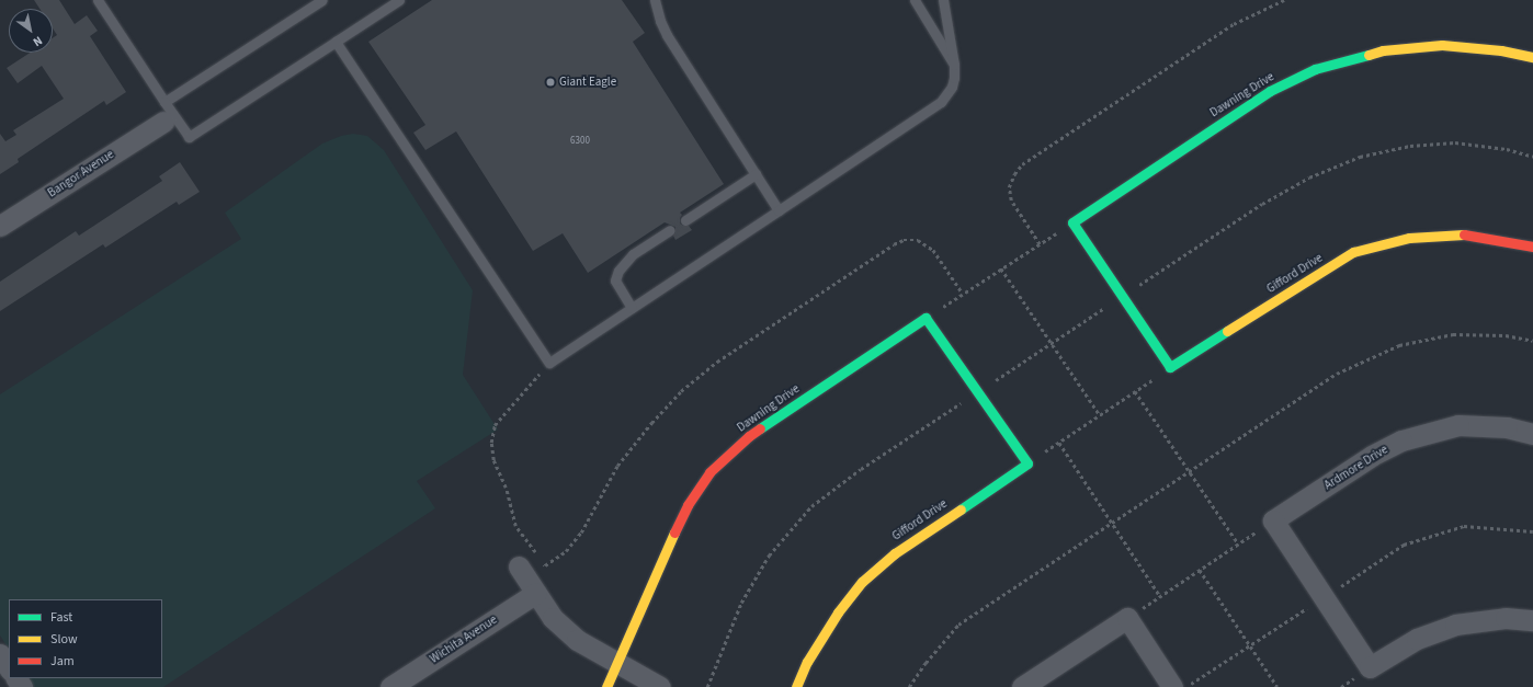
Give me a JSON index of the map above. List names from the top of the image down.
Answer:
{
  "streets": {
    "street": [
      "Dawning Drive",
      "Bangor Avenue",
      "Gifford Drive",
      "Ardmore Drive",
      "Wichita Avenue"
    ]
  },
  "places": ["Giant Eagle"],
  "house_numbers": ["6300"],
  "legend": ["Fast", "Slow", "Jam"],
  "north": "bottom right"
}
